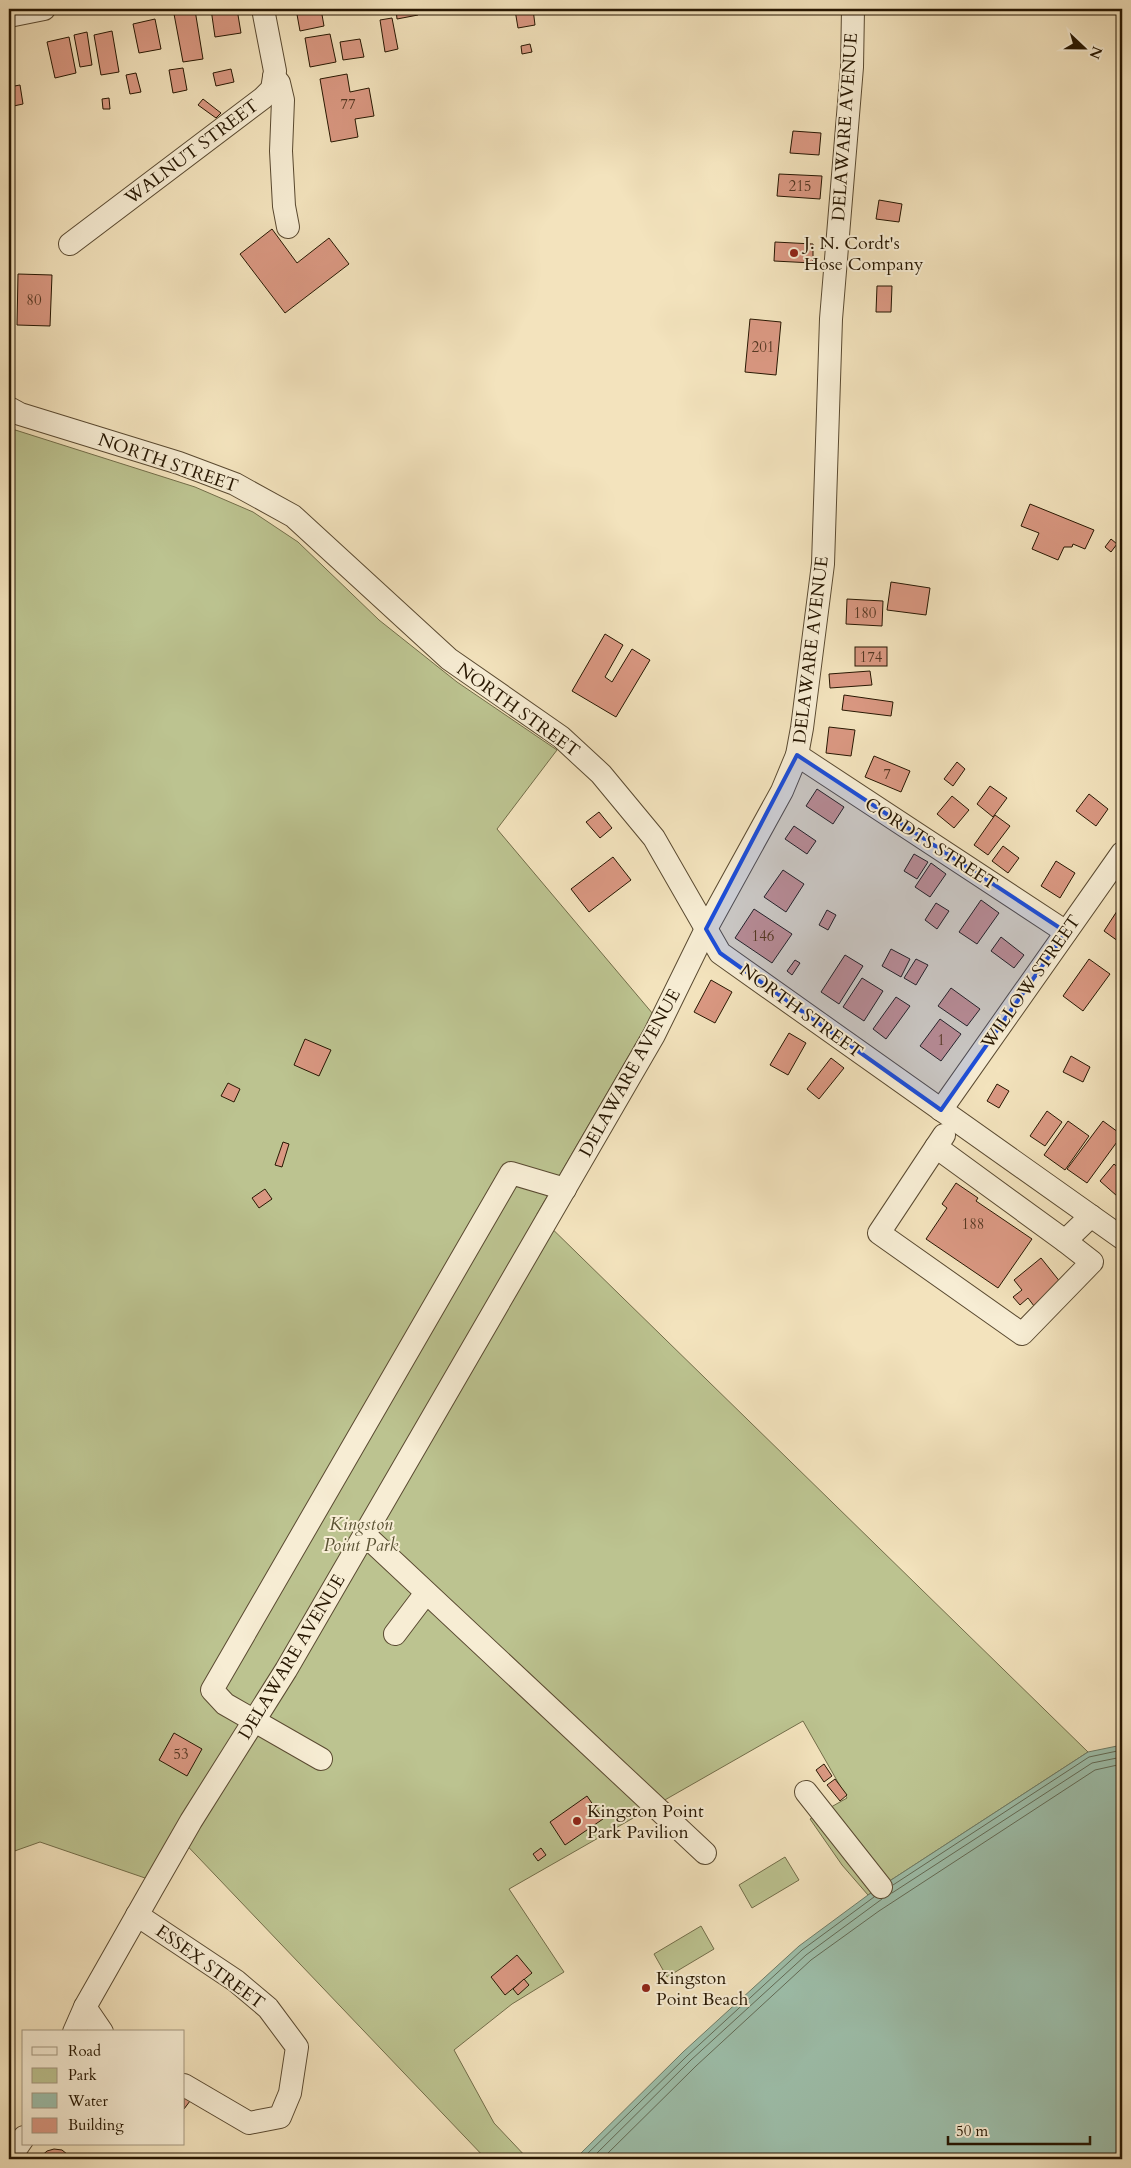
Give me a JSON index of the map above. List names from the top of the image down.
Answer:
{
  "streets": {
    "street": [
      "DELAWARE AVENUE",
      "WALNUT STREET",
      "NORTH STREET",
      "CORDTS STREET",
      "WILLOW STREET",
      "ESSEX STREET"
    ]
  },
  "crossings": [
    ["DELAWARE AVENUE", "NORTH STREET"],
    ["DELAWARE AVENUE", "CORDTS STREET"],
    ["DELAWARE AVENUE", "ESSEX STREET"],
    ["NORTH STREET", "WILLOW STREET"],
    ["CORDTS STREET", "WILLOW STREET"]
  ],
  "parks": ["Kingston Point Park"],
  "places": ["J. N. Cordt's Hose Company", "Kingston Point Park Pavilion", "Kingston Point Beach"],
  "house_numbers": [
    "77",
    "215",
    "80",
    "201",
    "180",
    "174",
    "7",
    "146",
    "1",
    "188",
    "53"
  ],
  "legend": [
    "Road",
    "Park",
    "Water",
    "Building"
  ],
  "scale_bar": "50 m",
  "north": "right"
}
